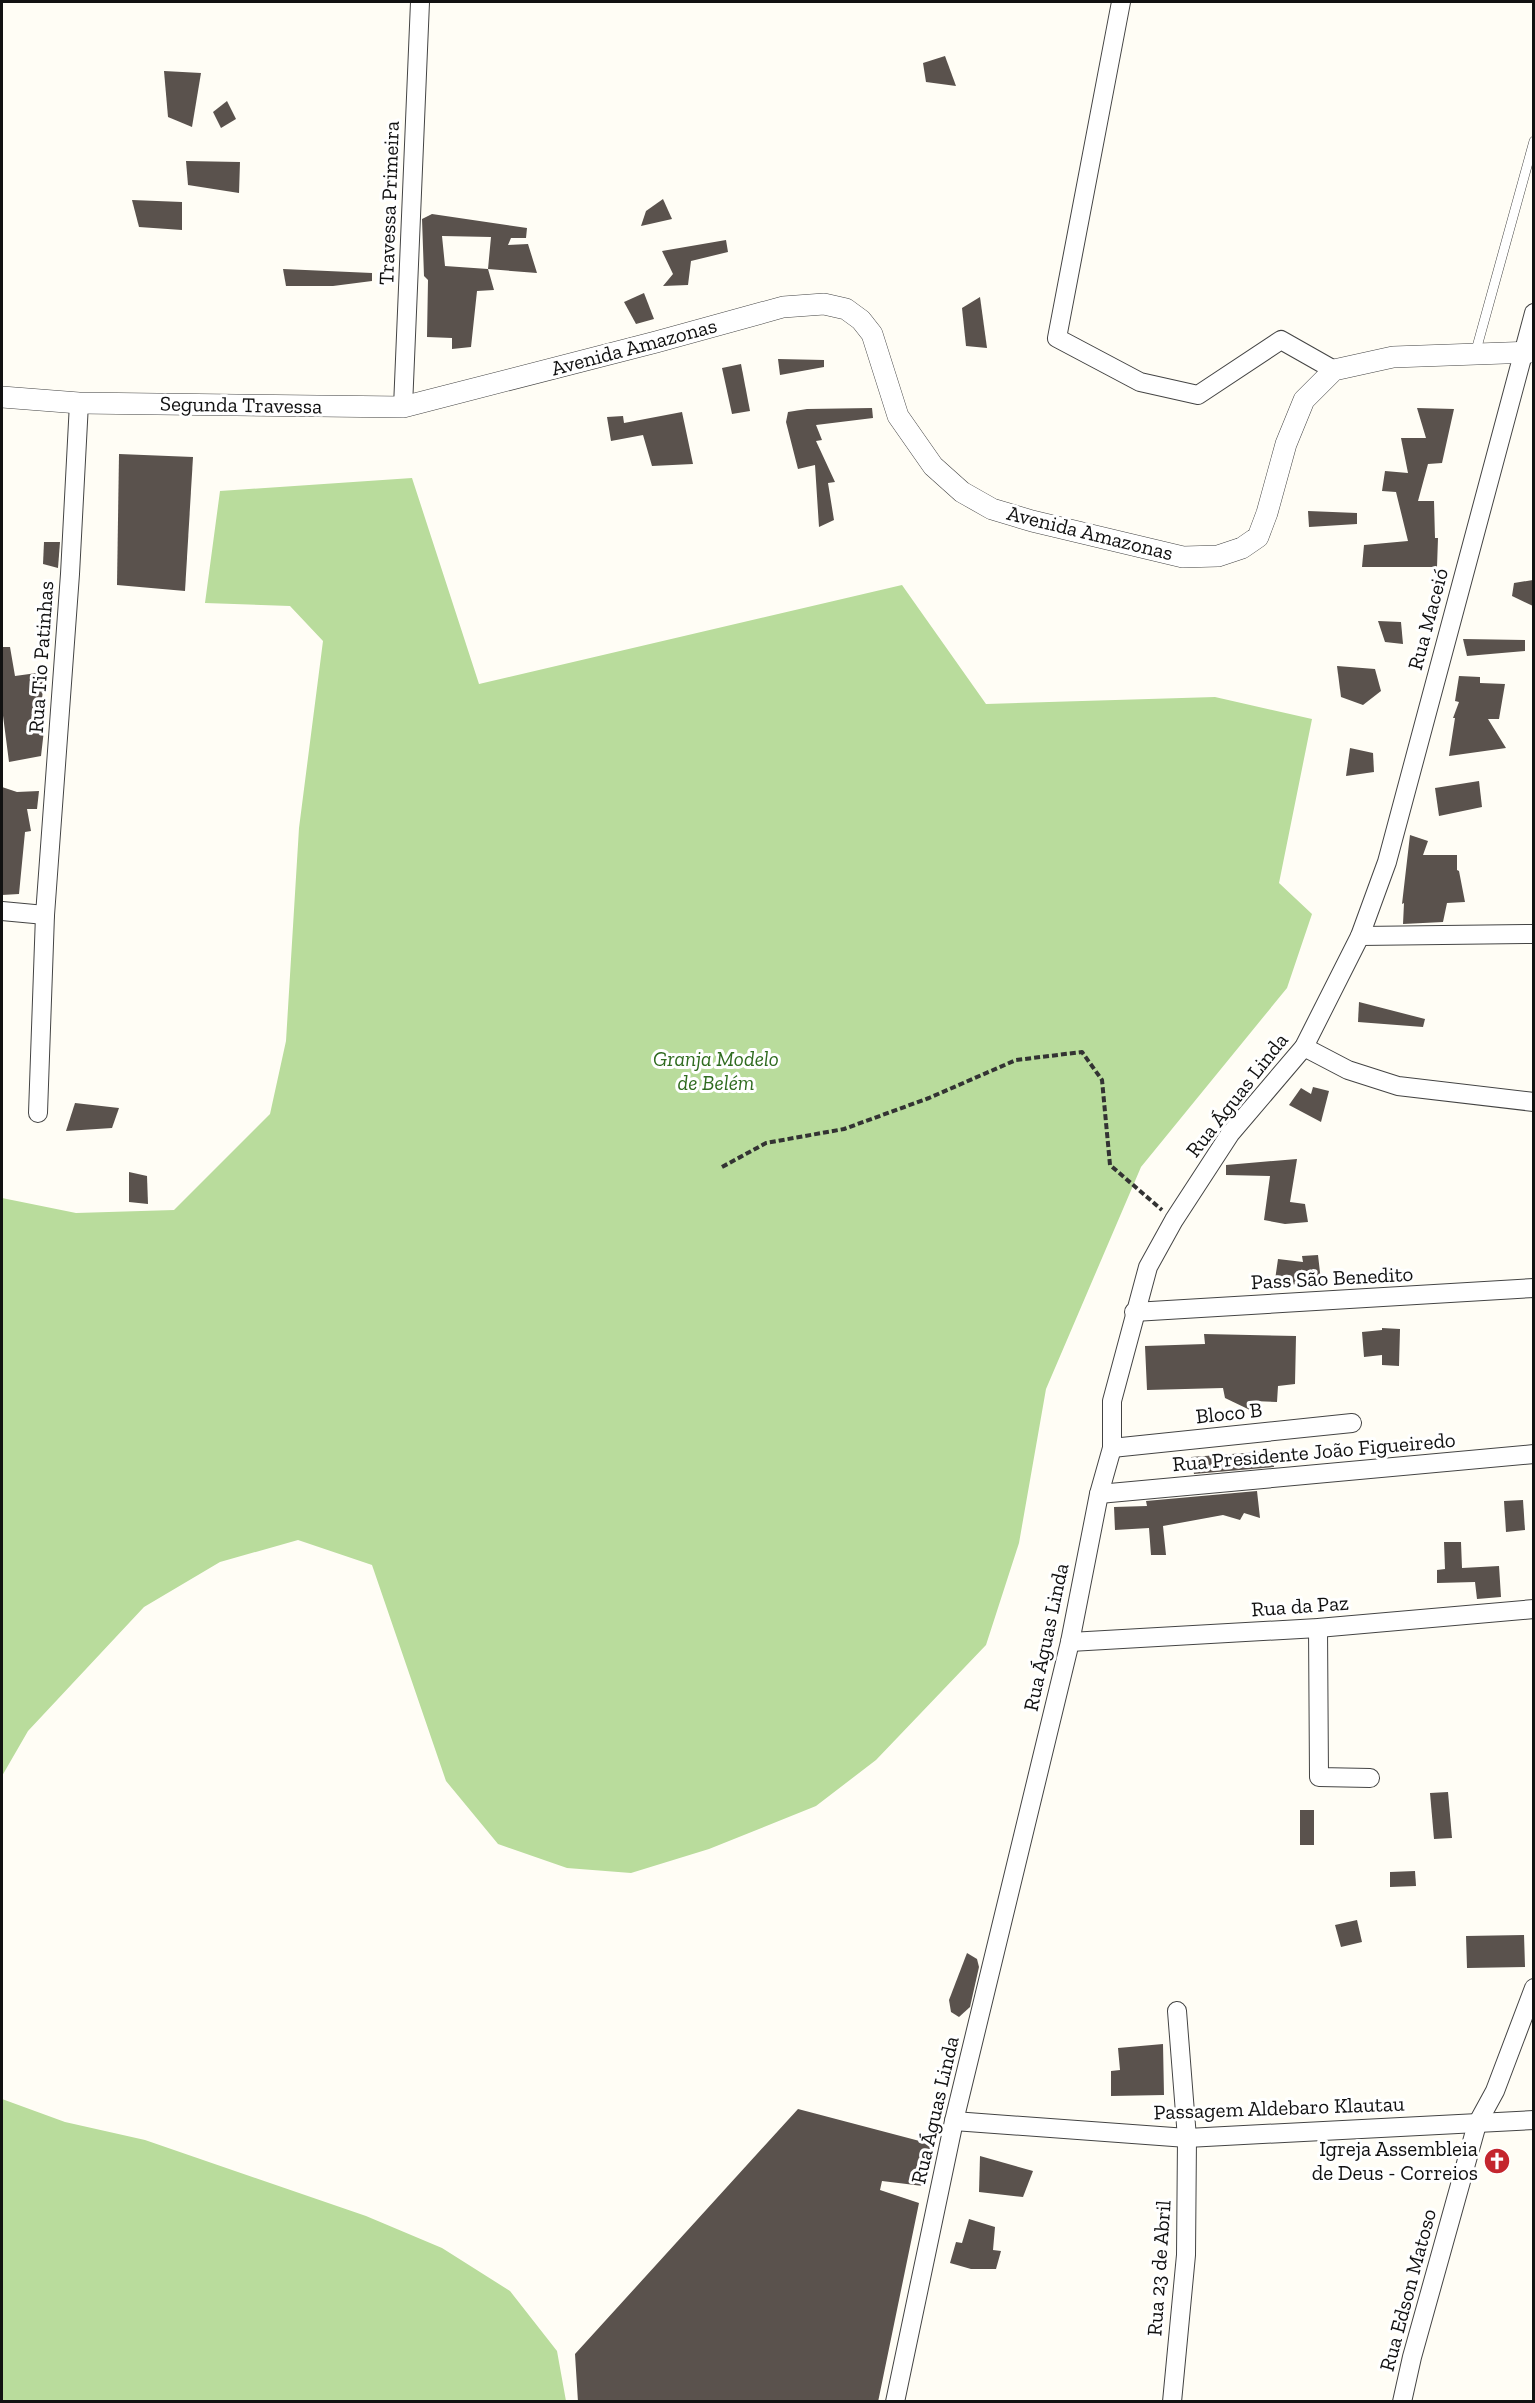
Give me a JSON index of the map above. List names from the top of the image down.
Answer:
{
  "streets": {
    "street": [
      "Travessa Primeira",
      "Avenida Amazonas",
      "Segunda Travessa",
      "Rua Maceió",
      "Rua Tio Patinhas",
      "Rua Águas Linda",
      "Pass São Benedito",
      "Bloco B",
      "Rua Presidente João Figueiredo",
      "Rua da Paz",
      "Passagem Aldebaro Klautau",
      "Rua 23 de Abril",
      "Rua Edson Matoso"
    ]
  },
  "crossings": [
    ["Travessa Primeira", "Avenida Amazonas"],
    ["Travessa Primeira", "Segunda Travessa"],
    ["Avenida Amazonas", "Segunda Travessa"],
    ["Segunda Travessa", "Rua Tio Patinhas"],
    ["Rua Maceió", "Rua Águas Linda"],
    ["Rua Águas Linda", "Pass São Benedito"],
    ["Rua Águas Linda", "Bloco B"],
    ["Rua Águas Linda", "Rua Presidente João Figueiredo"],
    ["Rua Águas Linda", "Rua da Paz"],
    ["Rua Águas Linda", "Passagem Aldebaro Klautau"],
    ["Passagem Aldebaro Klautau", "Rua 23 de Abril"],
    ["Passagem Aldebaro Klautau", "Rua Edson Matoso"]
  ],
  "parks": ["Granja Modelo de Belém"],
  "places": {
    "church": ["Igreja Assembleia de Deus - Correios"]
  }
}
